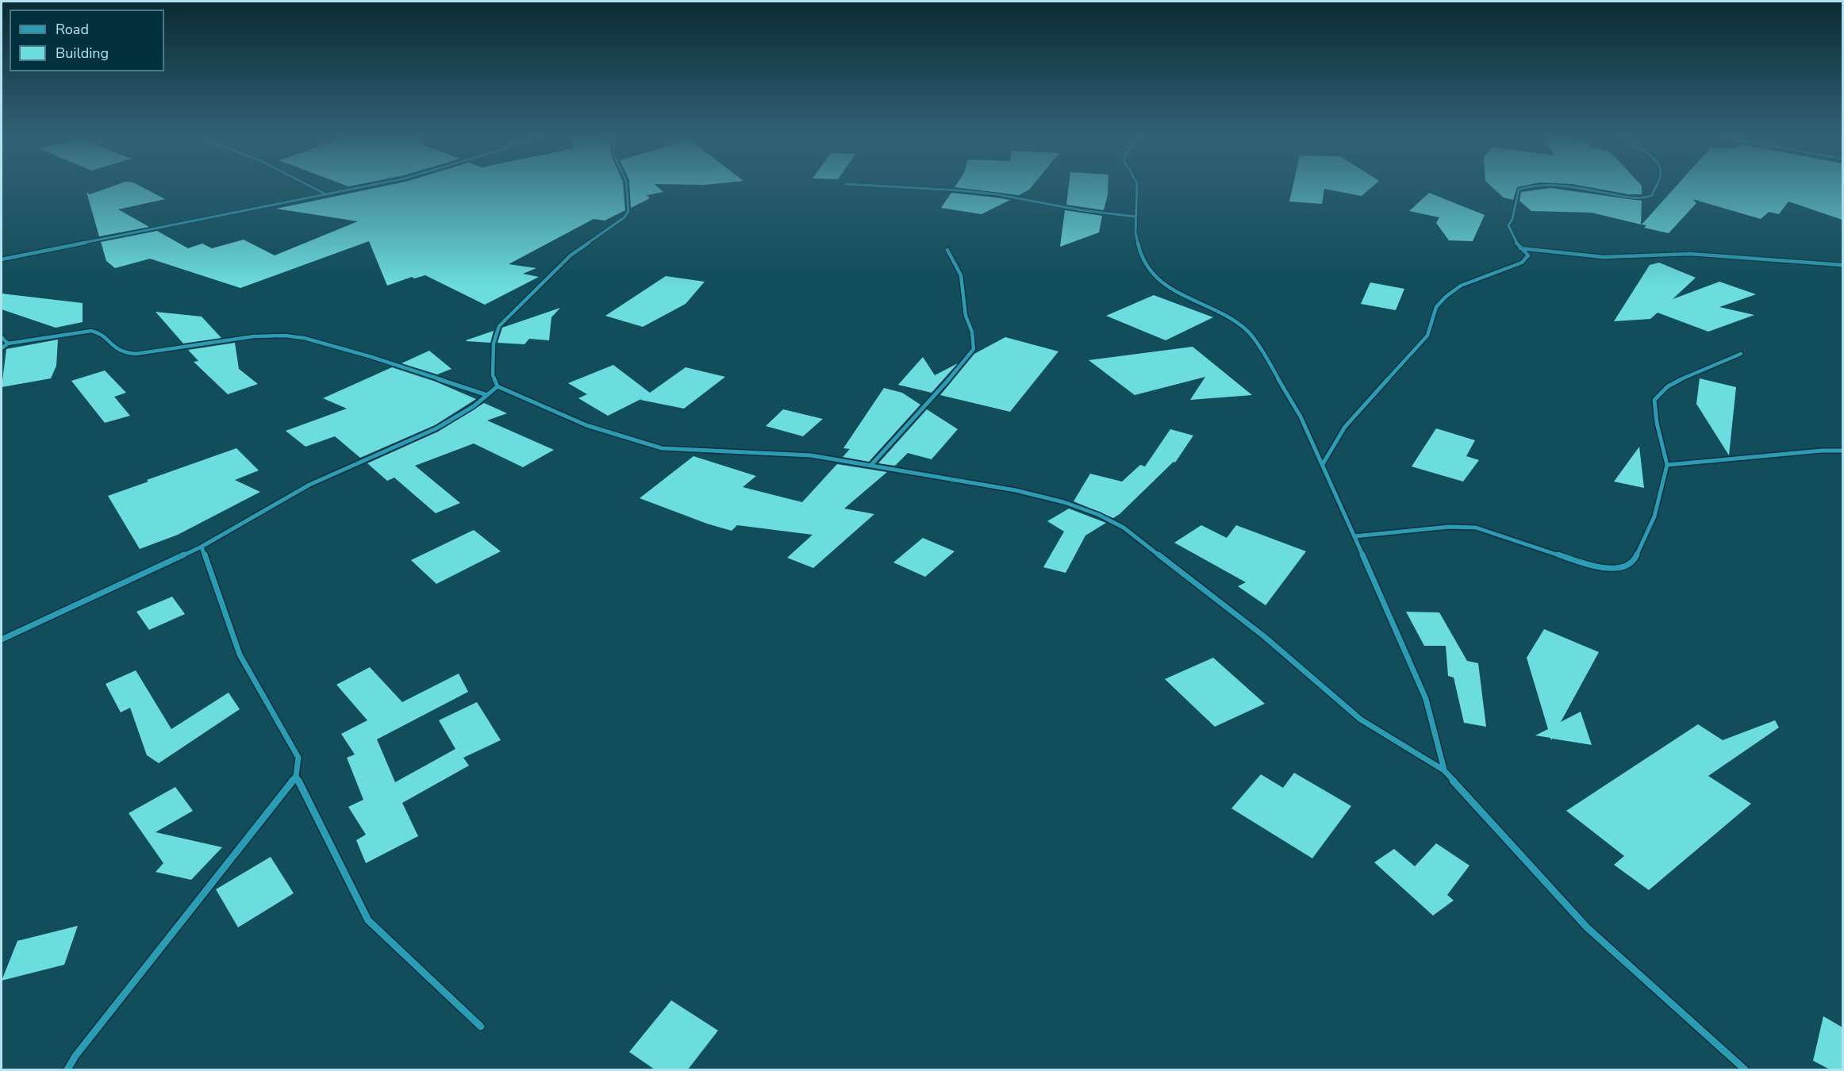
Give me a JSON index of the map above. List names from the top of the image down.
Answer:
{
  "legend": ["Road", "Building"]
}
